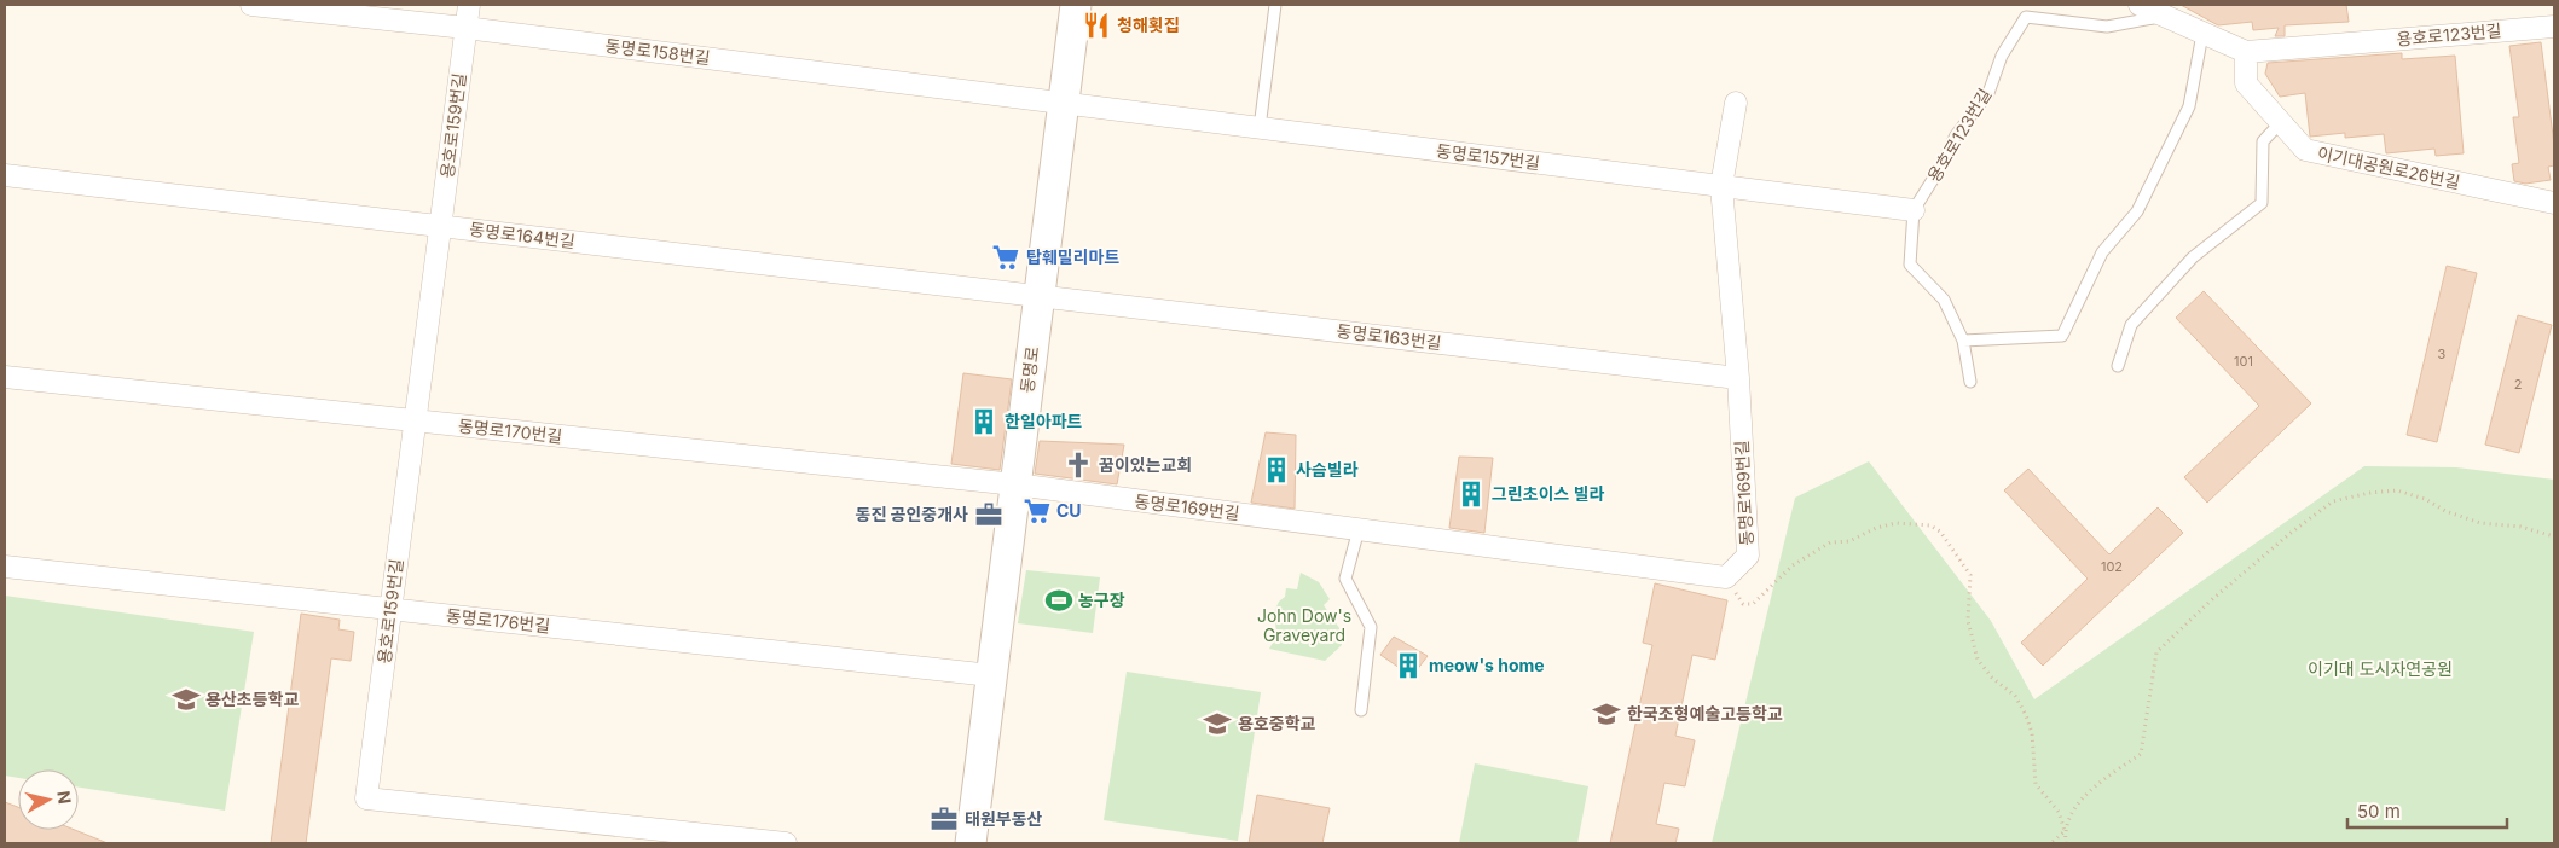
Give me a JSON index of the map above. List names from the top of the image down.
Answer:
{
  "streets": {
    "street": [
      "용호로123번길",
      "동명로158번길",
      "용호로159번길",
      "동명로157번길",
      "이기대공원로26번길",
      "동명로164번길",
      "동명로163번길",
      "동명로",
      "동명로170번길",
      "동명로169번길",
      "동명로176번길"
    ]
  },
  "crossings": [
    ["용호로123번길", "동명로157번길"],
    ["용호로123번길", "이기대공원로26번길"],
    ["동명로158번길", "용호로159번길"],
    ["동명로158번길", "동명로157번길"],
    ["동명로158번길", "동명로"],
    ["용호로159번길", "동명로164번길"],
    ["용호로159번길", "동명로170번길"],
    ["용호로159번길", "동명로176번길"],
    ["동명로157번길", "동명로"],
    ["동명로157번길", "동명로169번길"],
    ["동명로164번길", "동명로163번길"],
    ["동명로164번길", "동명로"],
    ["동명로163번길", "동명로"],
    ["동명로163번길", "동명로169번길"],
    ["동명로", "동명로170번길"],
    ["동명로", "동명로169번길"],
    ["동명로", "동명로176번길"],
    ["동명로170번길", "동명로169번길"]
  ],
  "parks": ["John Dow's Graveyard", "이기대 도시자연공원"],
  "places": {
    "restaurant": ["청해횟집"],
    "supermarket": ["탑훼밀리마트", "CU"],
    "building": [
      "한일아파트",
      "사슴빌라",
      "그린초이스 빌라",
      "meow's home"
    ],
    "church": ["꿈이있는교회"],
    "office": ["동진 공인중개사", "태원부동산"],
    "sports": ["농구장"],
    "school or university": ["용산초등학교", "한국조형예술고등학교", "용호중학교"]
  },
  "house_numbers": [
    "3",
    "101",
    "2",
    "102"
  ],
  "scale_bar": "50 m",
  "north": "right"
}
